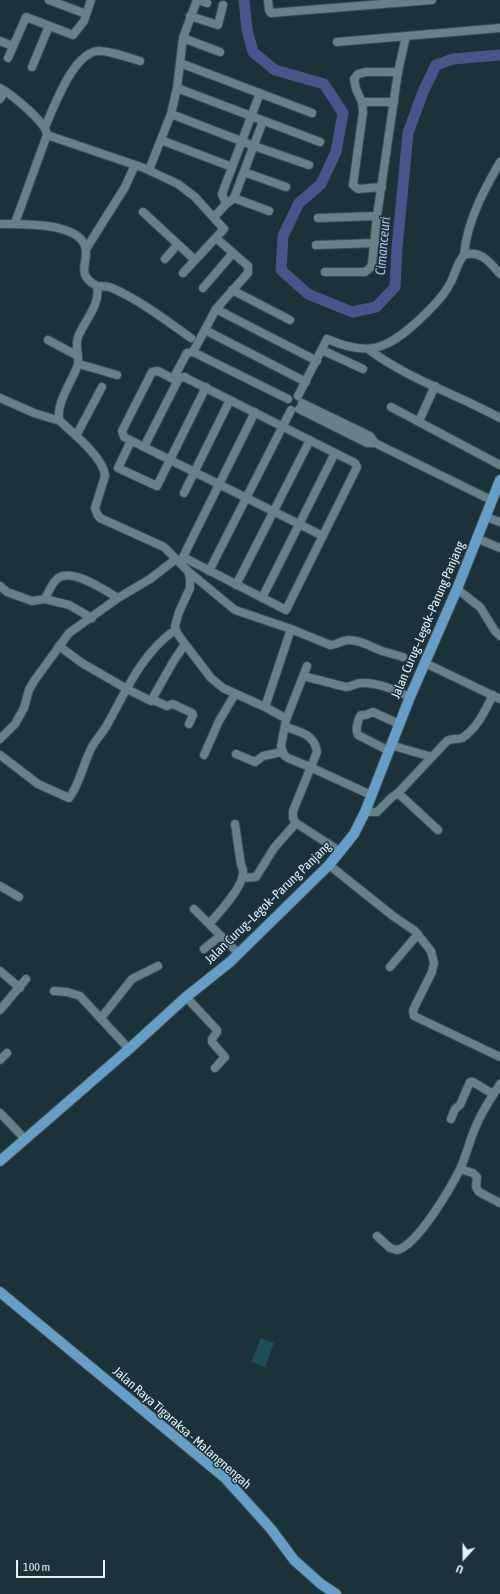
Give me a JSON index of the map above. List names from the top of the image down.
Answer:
{
  "streets": {
    "main road": ["Jalan Curug–Legok–Parung Panjang", "Jalan Raya Tigaraksa - Malangnengah"]
  },
  "water": ["Cimanceuri"],
  "scale_bar": "100 m",
  "north": "bottom"
}
